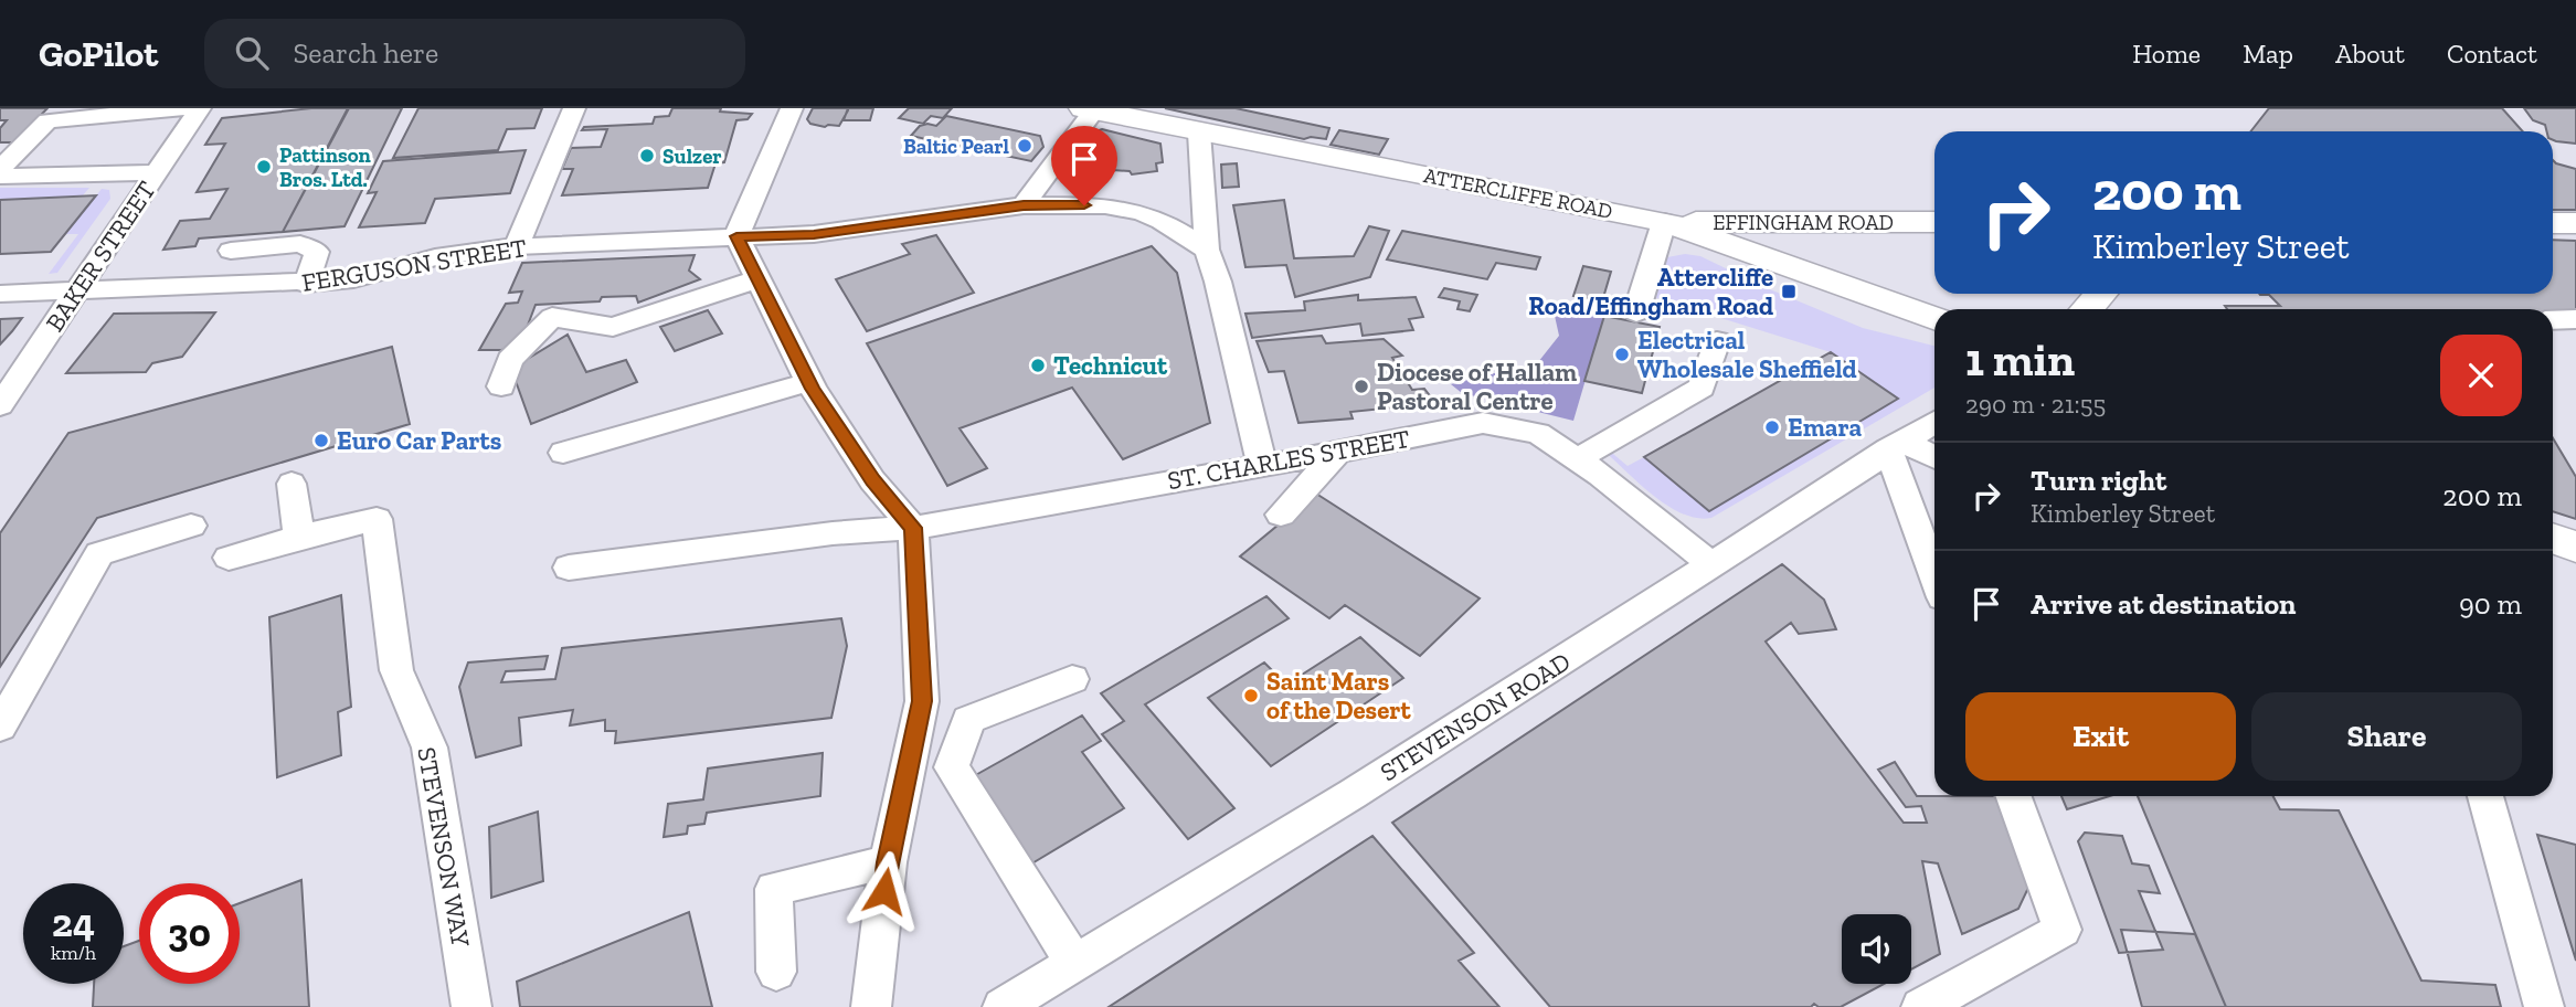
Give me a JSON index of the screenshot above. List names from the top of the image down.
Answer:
{
  "streets": {
    "main road": ["ATTERCLIFFE ROAD", "EFFINGHAM ROAD"],
    "street": [
      "BAKER STREET",
      "FERGUSON STREET",
      "ST. CHARLES STREET",
      "STEVENSON ROAD",
      "STEVENSON WAY"
    ]
  },
  "crossings": [
    ["ATTERCLIFFE ROAD", "EFFINGHAM ROAD"],
    ["BAKER STREET", "FERGUSON STREET"],
    ["ST. CHARLES STREET", "STEVENSON ROAD"]
  ],
  "places": {
    "other": [
      "Baltic Pearl",
      "Sulzer",
      "Pattinson Bros. Ltd.",
      "Electrical Wholesale Sheffield",
      "Technicut",
      "Diocese of Hallam Pastoral Centre",
      "Emara",
      "Euro Car Parts",
      "Saint Mars of the Desert"
    ],
    "transit": ["Attercliffe Road/Effingham Road"]
  },
  "page": {
    "header": "GoPilot",
    "search": "Search here",
    "nav": [
      "Home",
      "Map",
      "About",
      "Contact"
    ],
    "turn": ["200 m", "Kimberley Street"],
    "heading": ["1 min", "290 m · 21:55"],
    "list": [
      {
        "name": "Turn right",
        "note": "Kimberley Street",
        "value": "200 m"
      },
      {
        "name": "Arrive at destination",
        "value": "90 m"
      }
    ],
    "buttons": ["Exit", "Share"],
    "speed": "24 km/h",
    "limit": "30"
  }
}
